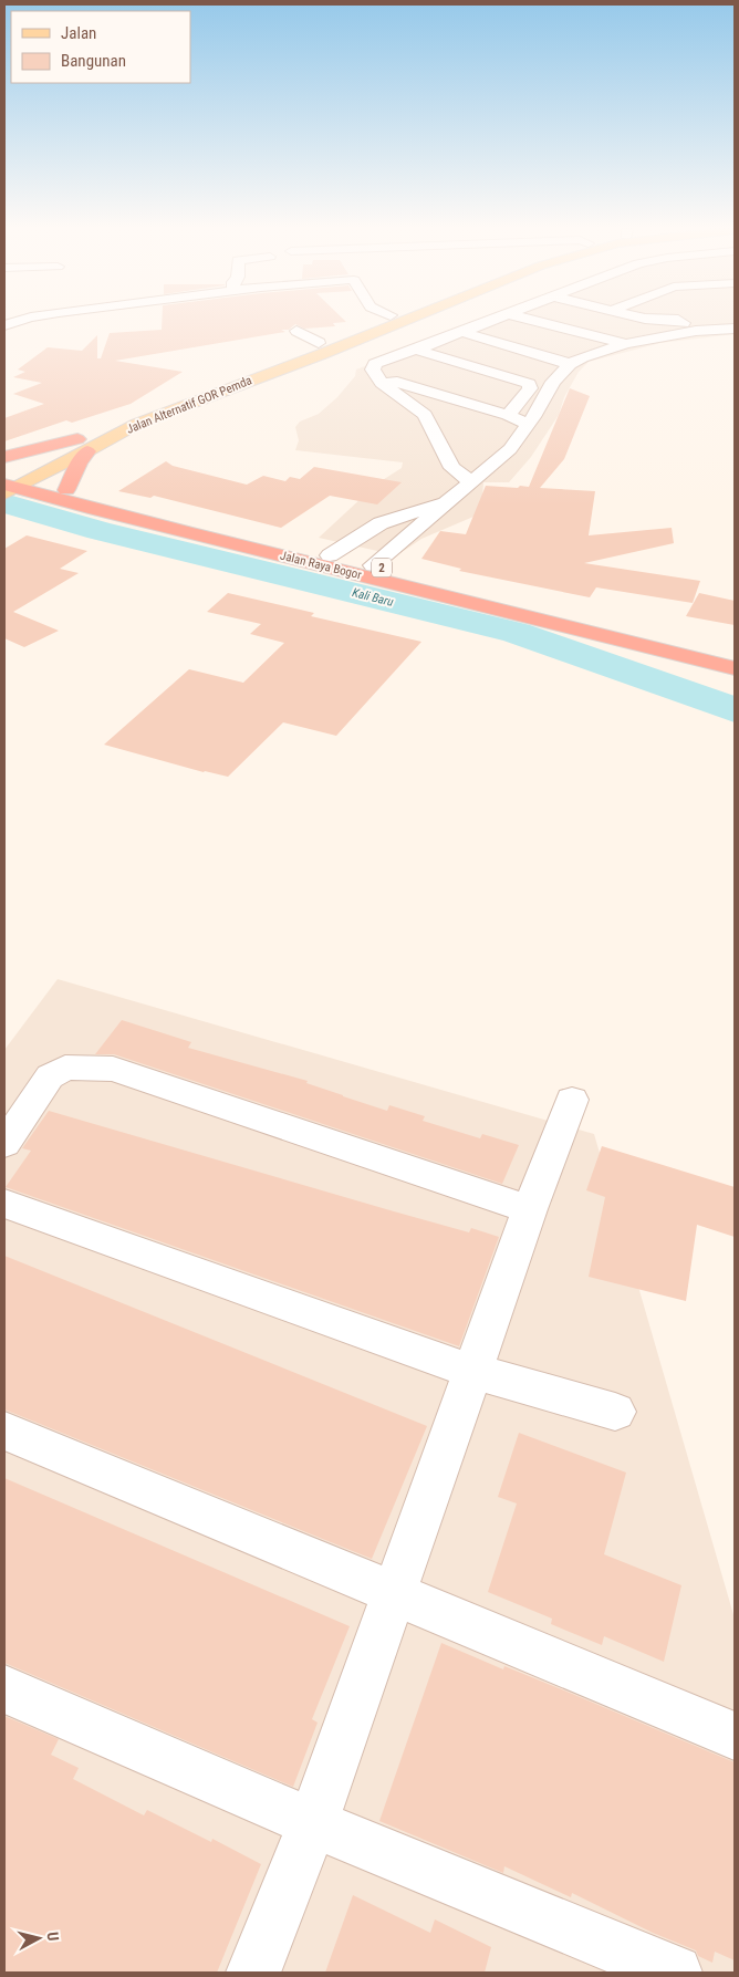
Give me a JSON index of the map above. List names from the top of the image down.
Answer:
{
  "streets": {
    "highway": ["Jalan Raya Bogor", "2"],
    "main road": ["Jalan Alternatif GOR Pemda"]
  },
  "crossings": [
    ["Jalan Alternatif GOR Pemda", "Jalan Raya Bogor"]
  ],
  "water": ["Kali Baru"],
  "legend": ["Jalan", "Bangunan"],
  "north": "right"
}
